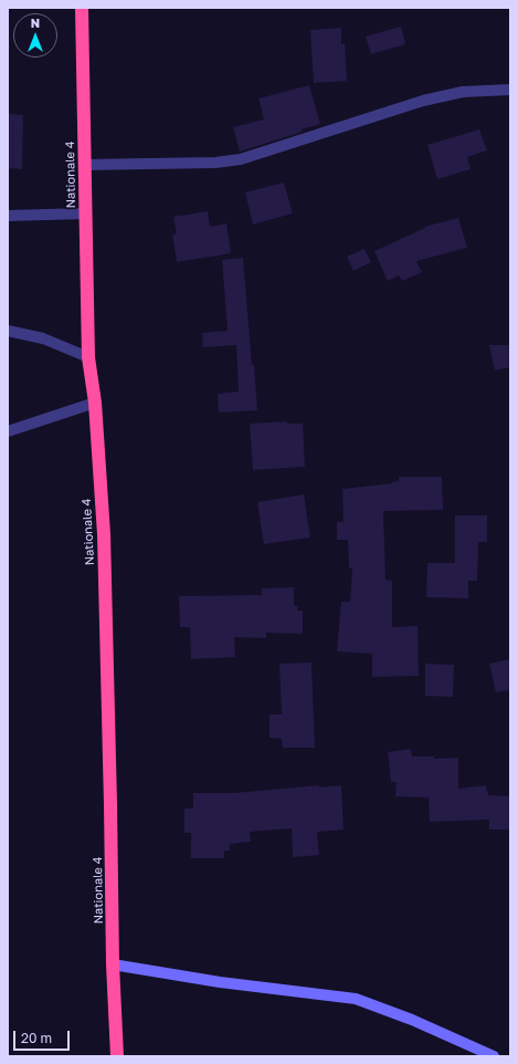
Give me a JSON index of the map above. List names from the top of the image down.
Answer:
{
  "streets": {
    "highway": ["Nationale 4"]
  },
  "scale_bar": "20 m",
  "north": "top"
}
